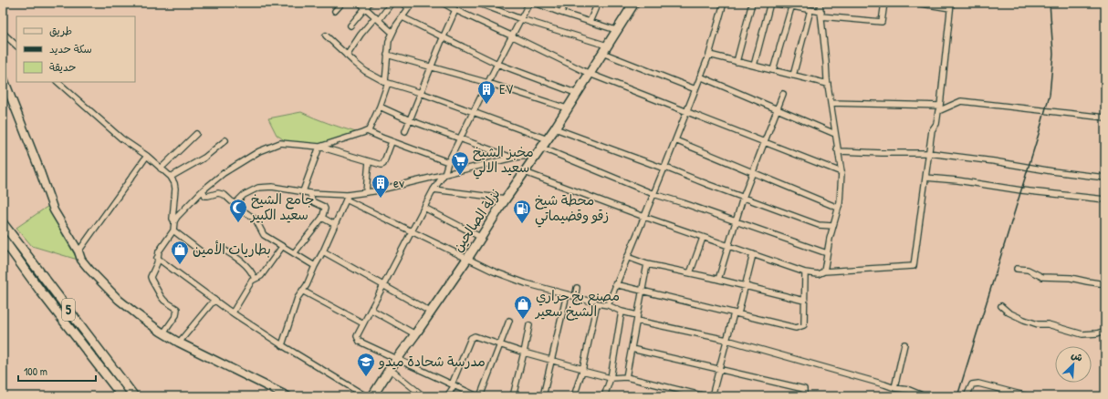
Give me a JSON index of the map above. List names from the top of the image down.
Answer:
{
  "streets": {
    "main road": ["نزلة الصالحين", "5"]
  },
  "places": {
    "building": ["EV", "ev"],
    "supermarket": ["مخبز الشيخ سعيد الالي"],
    "mosque": ["جامع الشيخ سعيد الكبير"],
    "fuel station": ["محطة شيخ زقو وقضيماتي"],
    "shop": ["بطاريات الأمين", "مصنع بخ حراري الشيخ سعير"],
    "school or university": ["مدرسة شحادة ميدو"]
  },
  "legend": ["طريق", "سكة حديد", "حديقة"],
  "scale_bar": "100 m",
  "north": "top right"
}
